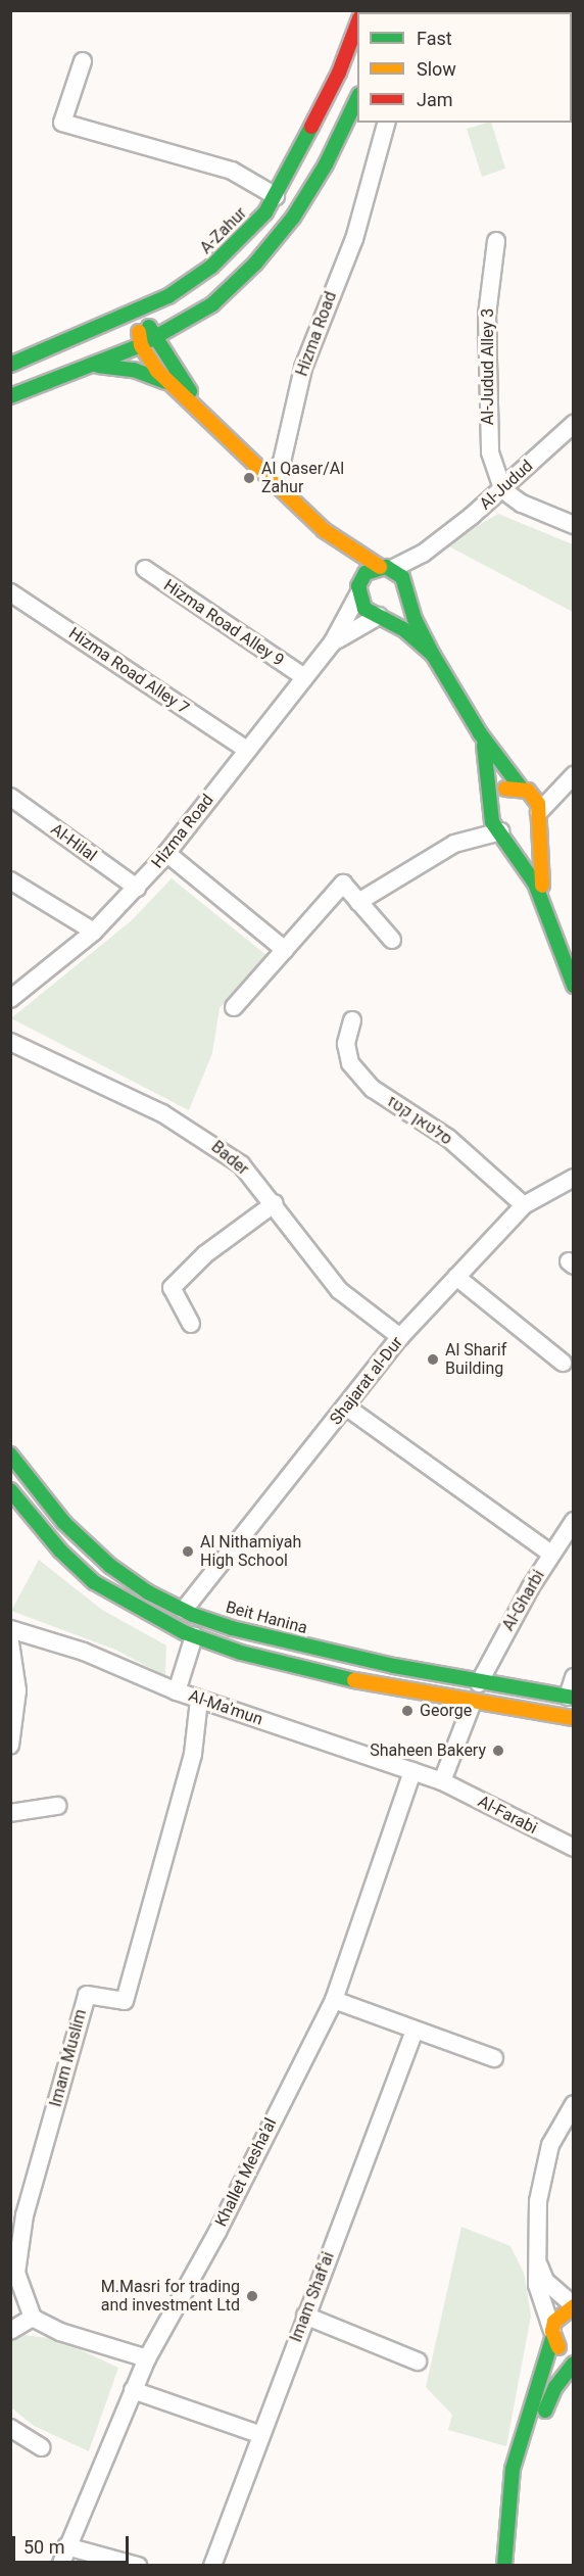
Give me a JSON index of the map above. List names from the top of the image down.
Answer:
{
  "streets": {
    "street": [
      "A-Zahur",
      "Hizma Road",
      "Al-Judud Alley 3",
      "Al-Judud",
      "Hizma Road Alley 9",
      "Hizma Road Alley 7",
      "Al-Hilal",
      "סלטאן קטז",
      "Bader",
      "Shajarat al-Dur",
      "Al-Gharbi",
      "Beit Hanina",
      "Al-Ma'mun",
      "Al-Farabi",
      "Imam Muslim",
      "Khallet Mesha'al",
      "Imam Shaf'ai"
    ]
  },
  "crossings": [
    ["Hizma Road", "Al-Judud"],
    ["Hizma Road", "Hizma Road Alley 9"],
    ["Hizma Road", "Hizma Road Alley 7"],
    ["Hizma Road", "Al-Hilal"],
    ["Al-Judud Alley 3", "Al-Judud"],
    ["סלטאן קטז", "Shajarat al-Dur"],
    ["Bader", "Shajarat al-Dur"],
    ["Shajarat al-Dur", "Beit Hanina"],
    ["Al-Gharbi", "Beit Hanina"],
    ["Al-Ma'mun", "Al-Farabi"],
    ["Al-Ma'mun", "Imam Muslim"],
    ["Al-Ma'mun", "Khallet Mesha'al"]
  ],
  "places": [
    "Al Qaser/Al Zahur",
    "Al Sharif Building",
    "Al Nithamiyah High School",
    "George",
    "Shaheen Bakery",
    "M.Masri for trading and investment Ltd"
  ],
  "legend": ["Fast", "Slow", "Jam"],
  "scale_bar": "50 m"
}
